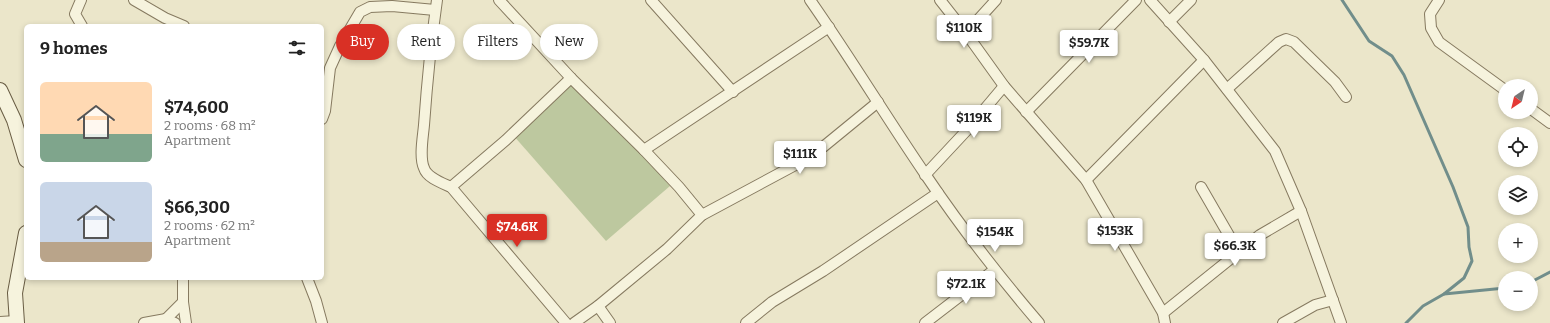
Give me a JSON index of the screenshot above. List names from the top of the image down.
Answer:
{
  "north": "bottom left",
  "page": {
    "price": [
      "$110K",
      "$59.7K",
      "$119K",
      "$111K",
      "$74.6K",
      "$153K",
      "$154K",
      "$66.3K",
      "$72.1K"
    ],
    "chip": [
      "Buy",
      "Rent",
      "Filters",
      "New"
    ],
    "heading": "9 homes",
    "list": [
      {
        "name": "$74,600",
        "note": "2 rooms · 68 m² · Apartment"
      },
      {
        "name": "$66,300",
        "note": "2 rooms · 62 m² · Apartment"
      }
    ],
    "map_buttons": ["+", "−"]
  }
}
